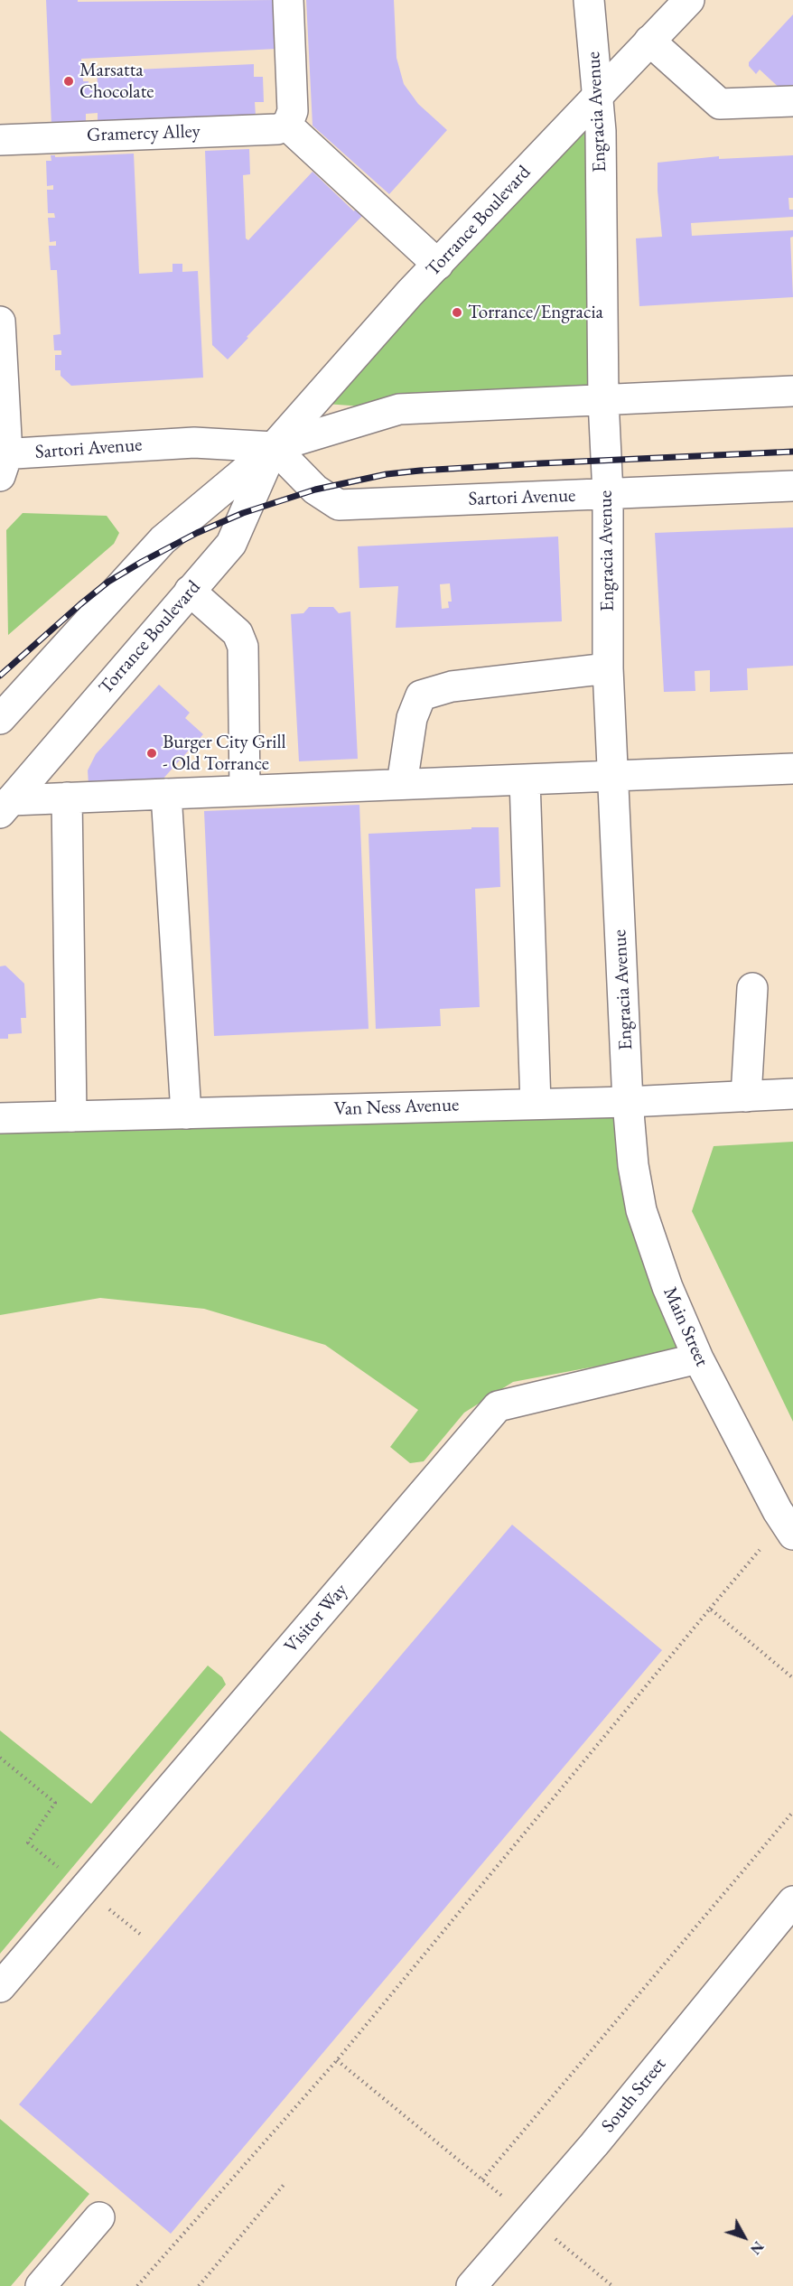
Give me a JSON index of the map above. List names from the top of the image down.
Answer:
{
  "streets": {
    "street": [
      "Engracia Avenue",
      "Gramercy Alley",
      "Torrance Boulevard",
      "Sartori Avenue",
      "Van Ness Avenue",
      "Main Street",
      "Visitor Way",
      "South Street"
    ]
  },
  "crossings": [
    ["Engracia Avenue", "Torrance Boulevard"],
    ["Engracia Avenue", "Sartori Avenue"],
    ["Engracia Avenue", "Van Ness Avenue"],
    ["Engracia Avenue", "Main Street"],
    ["Torrance Boulevard", "Sartori Avenue"],
    ["Van Ness Avenue", "Main Street"],
    ["Main Street", "Visitor Way"]
  ],
  "places": ["Marsatta Chocolate", "Torrance/Engracia", "Burger City Grill - Old Torrance"],
  "north": "bottom right"
}
